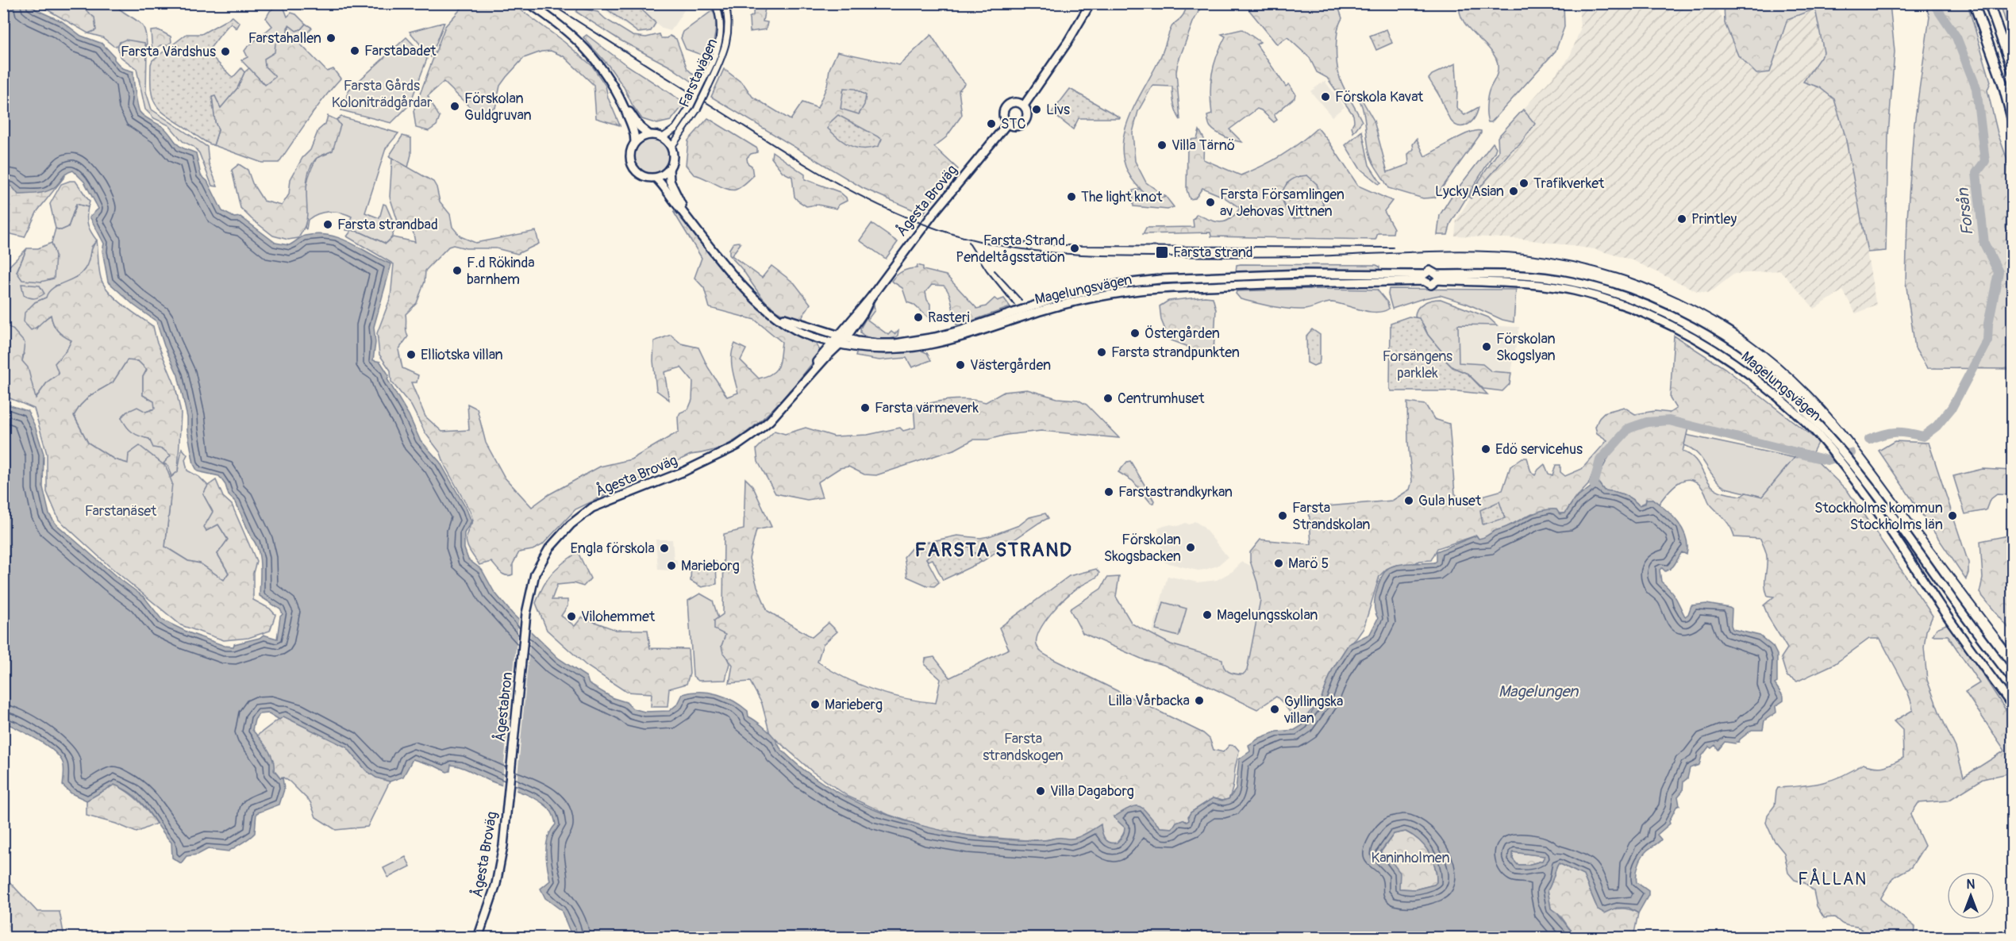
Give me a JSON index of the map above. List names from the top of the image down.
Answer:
{
  "streets": {
    "main road": ["Ågesta Broväg", "Magelungsvägen", "Ågestabron"],
    "street": ["Farstavägen"]
  },
  "crossings": [
    ["Farstavägen", "Magelungsvägen"],
    ["Ågesta Broväg", "Magelungsvägen"],
    ["Ågesta Broväg", "Ågestabron"]
  ],
  "districts": ["FARSTA STRAND", "FÅLLAN"],
  "water": ["Forsån", "Magelungen"],
  "parks": [
    "Farsta Gårds Koloniträdgårdar",
    "Forsängens parklek",
    "Farstanäset",
    "Farsta strandskogen",
    "Kaninholmen"
  ],
  "places": {
    "other": [
      "Farstahallen",
      "Farstabadet",
      "Farsta Värdshus",
      "Förskola Kavat",
      "Förskolan Guldgruvan",
      "Livs",
      "STC",
      "Villa Tärnö",
      "Trafikverket",
      "Lycky Asian",
      "The light knot",
      "Farsta Församlingen av Jehovas Vittnen",
      "Printley",
      "Farsta strandbad",
      "Farsta Strand Pendeltågsstation",
      "F.d Rökinda barnhem",
      "Rasteri",
      "Östergården",
      "Förskolan Skogslyan",
      "Farsta strandpunkten",
      "Elliotska villan",
      "Västergården",
      "Centrumhuset",
      "Farsta värmeverk",
      "Edö servicehus",
      "Farstastrandkyrkan",
      "Gula huset",
      "Farsta Strandskolan",
      "Stockholms kommun Stockholms län",
      "Förskolan Skogsbacken",
      "Engla förskola",
      "Marö 5",
      "Marieborg",
      "Magelungsskolan",
      "Vilohemmet",
      "Lilla Vårbacka",
      "Marieberg",
      "Gyllingska villan",
      "Villa Dagaborg"
    ],
    "transit": ["Farsta strand"]
  },
  "north": "top"
}
